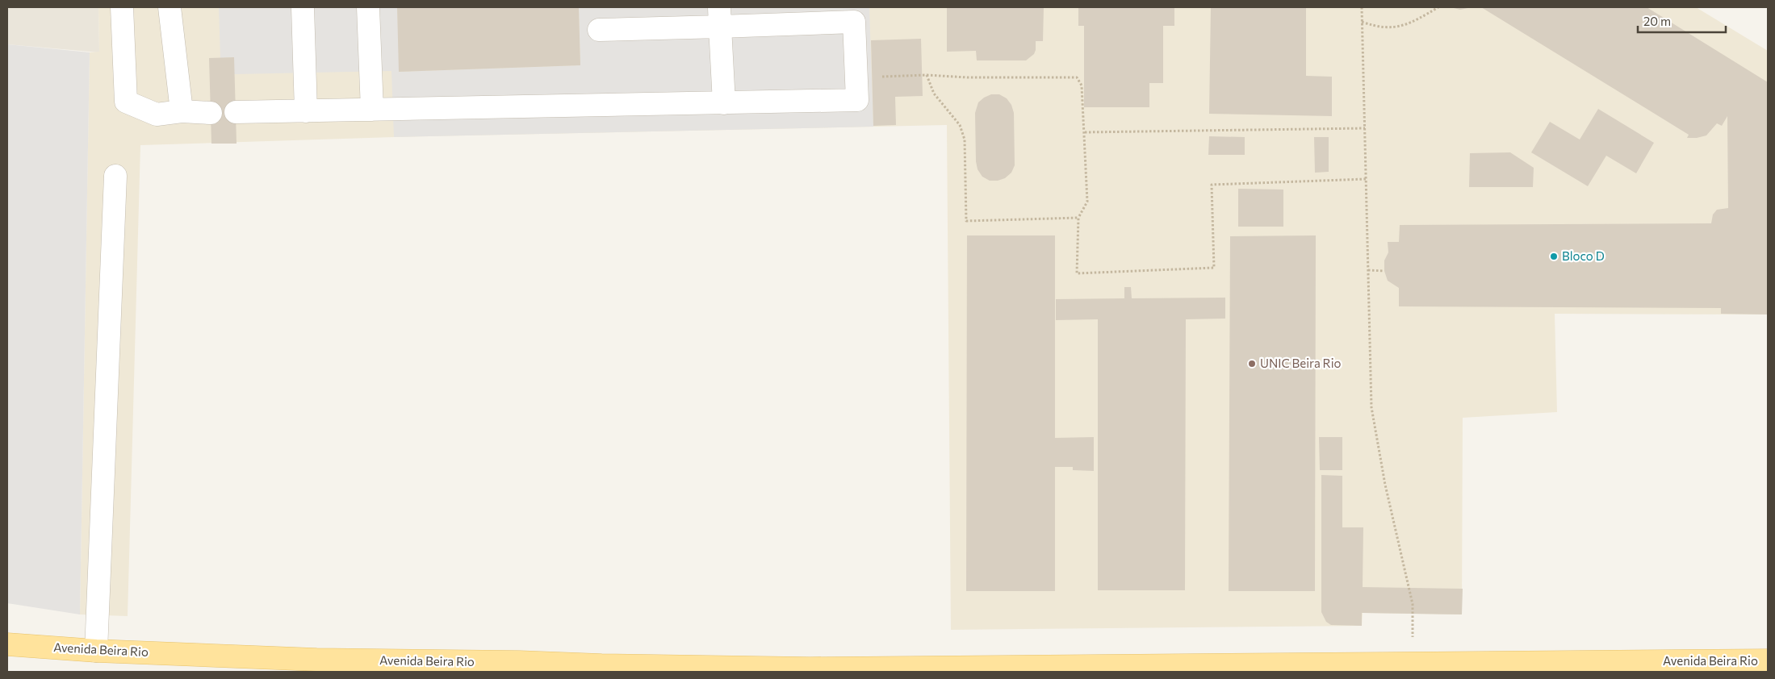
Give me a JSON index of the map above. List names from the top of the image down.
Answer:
{
  "streets": {
    "main road": ["Avenida Beira Rio"]
  },
  "places": ["Bloco D", "UNIC Beira Rio"],
  "scale_bar": "20 m"
}
